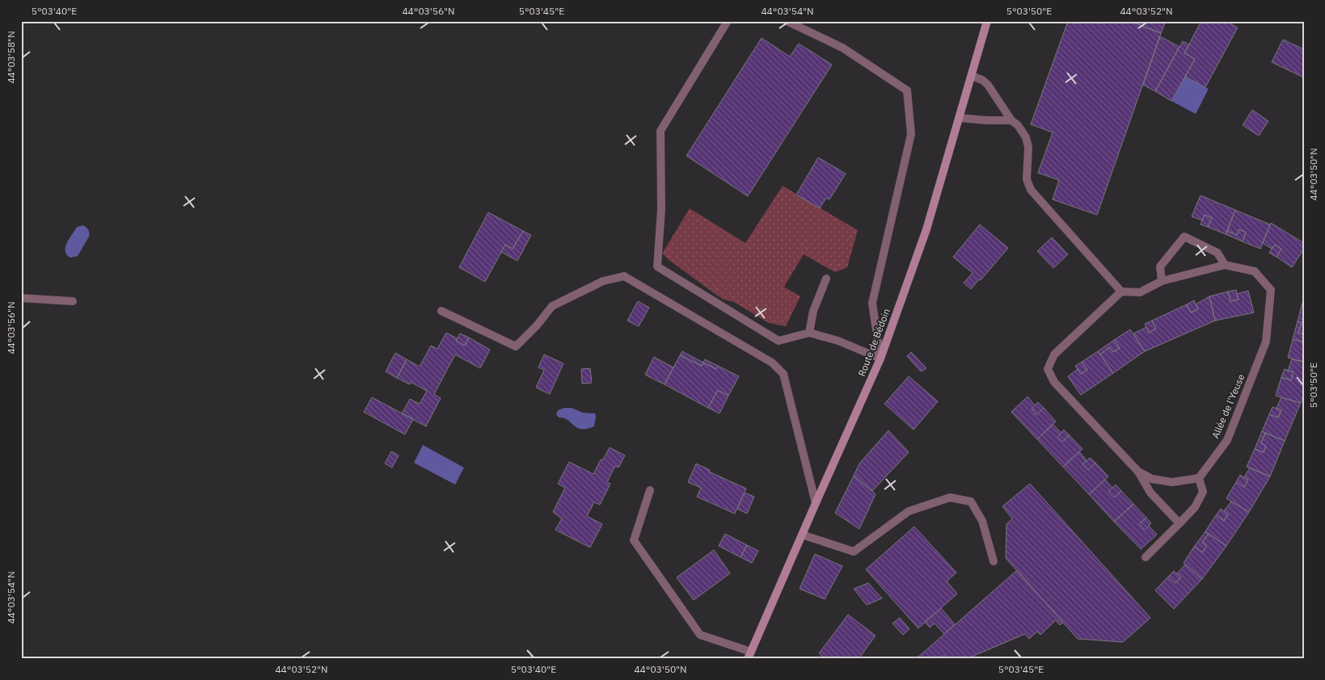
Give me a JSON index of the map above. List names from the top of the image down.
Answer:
{
  "streets": {
    "main road": ["Route de Bédoin"],
    "street": ["Allée de l'Yeuse"]
  },
  "coordinates": [
    "5°03'40\"E",
    "44°03'56\"N",
    "5°03'45\"E",
    "44°03'54\"N",
    "5°03'50\"E",
    "44°03'52\"N",
    "44°03'58\"N",
    "44°03'50\"N"
  ]
}
